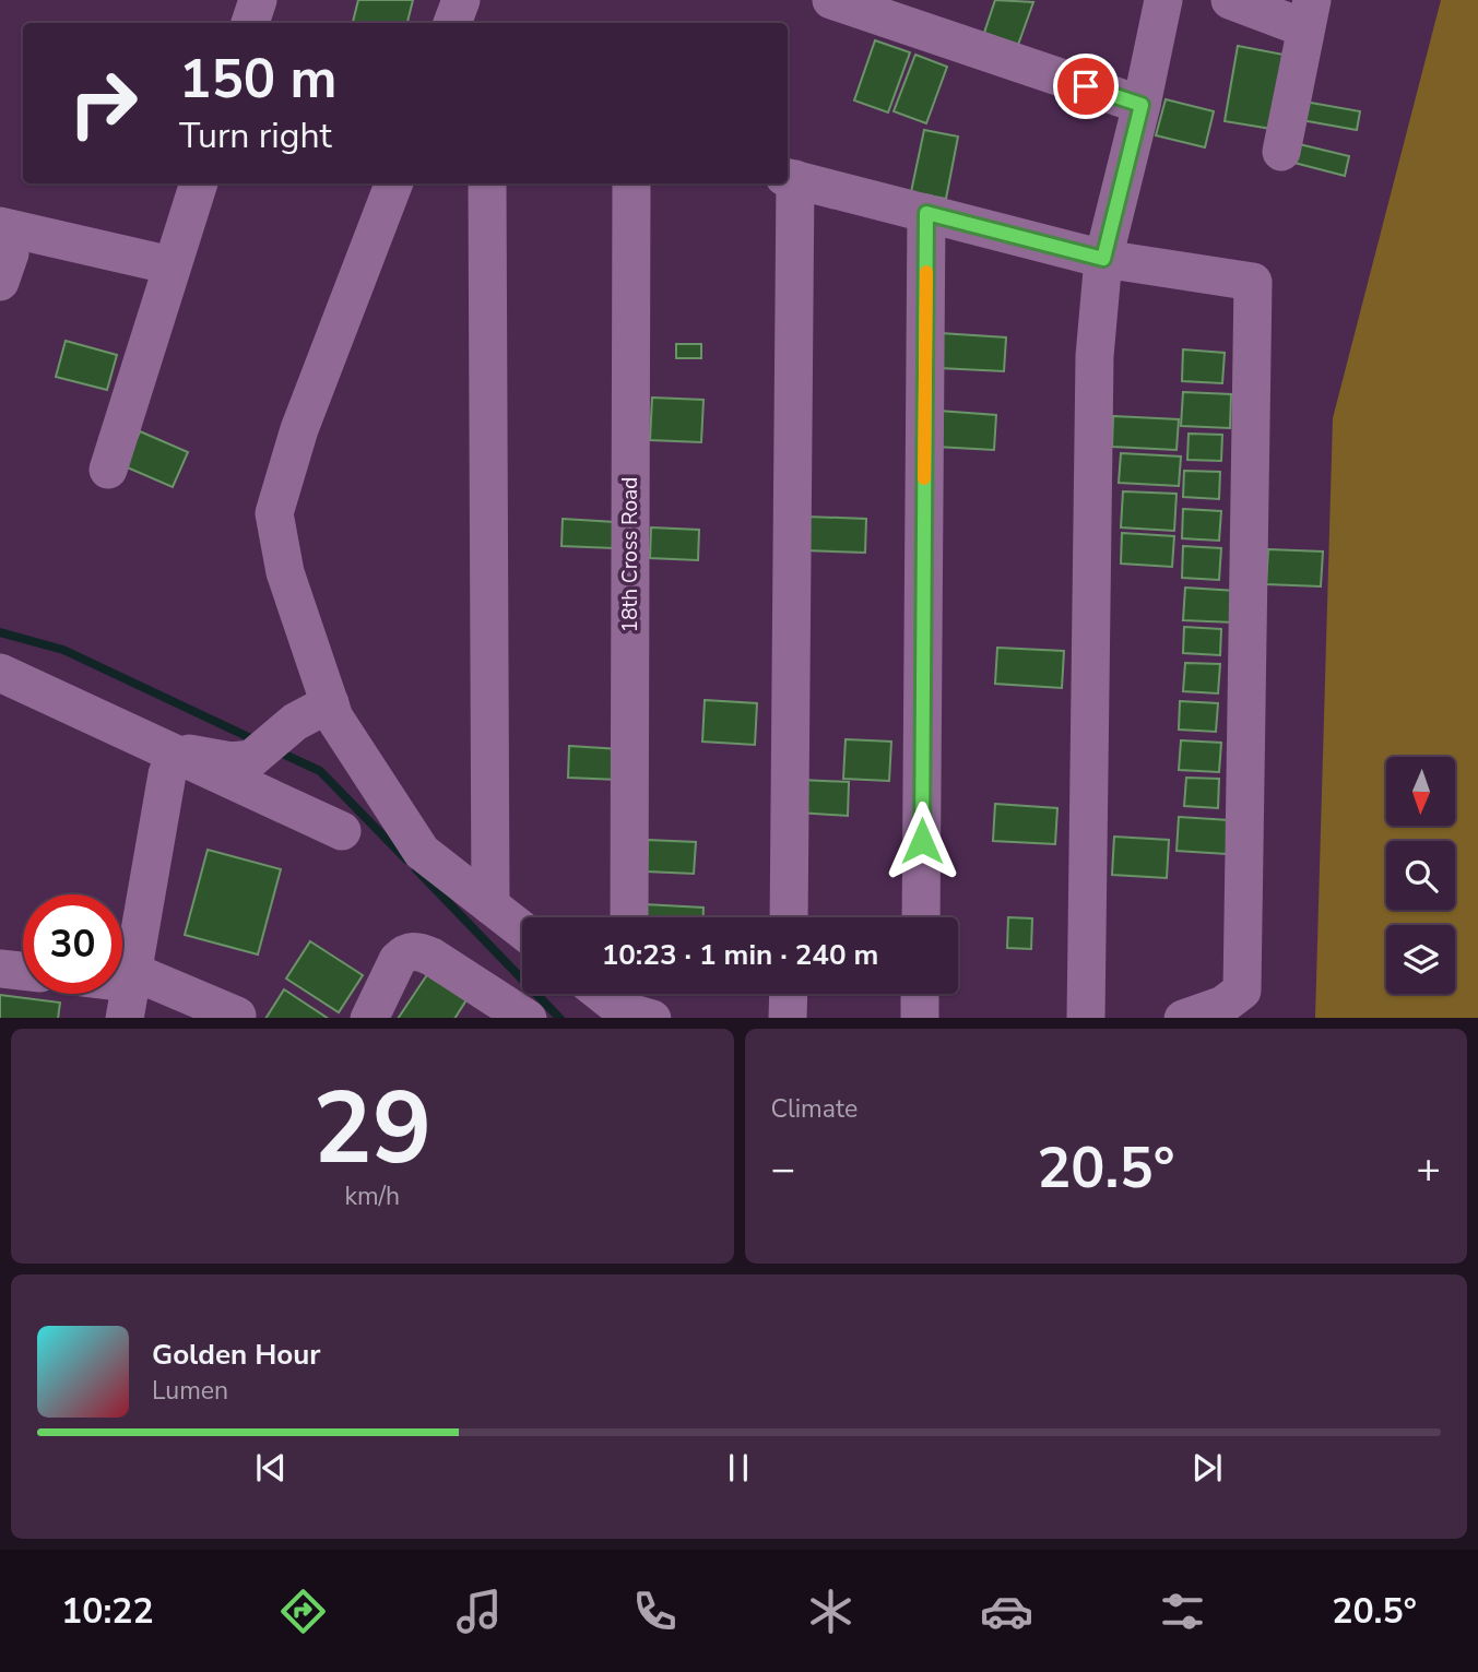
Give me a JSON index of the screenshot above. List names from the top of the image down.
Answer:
{
  "streets": {
    "street": ["18th Cross Road"]
  },
  "north": "bottom",
  "page": {
    "turn": ["150 m", "Turn right"],
    "limit": "30",
    "trip": "10:23 · 1 min · 240 m",
    "tile": [
      ["29", "km/h"],
      "Climate"
    ],
    "heat": ["−", "20.5°", "+"],
    "song": ["Golden Hour", "Lumen"],
    "tabs": ["10:22", "20.5°"]
  }
}
